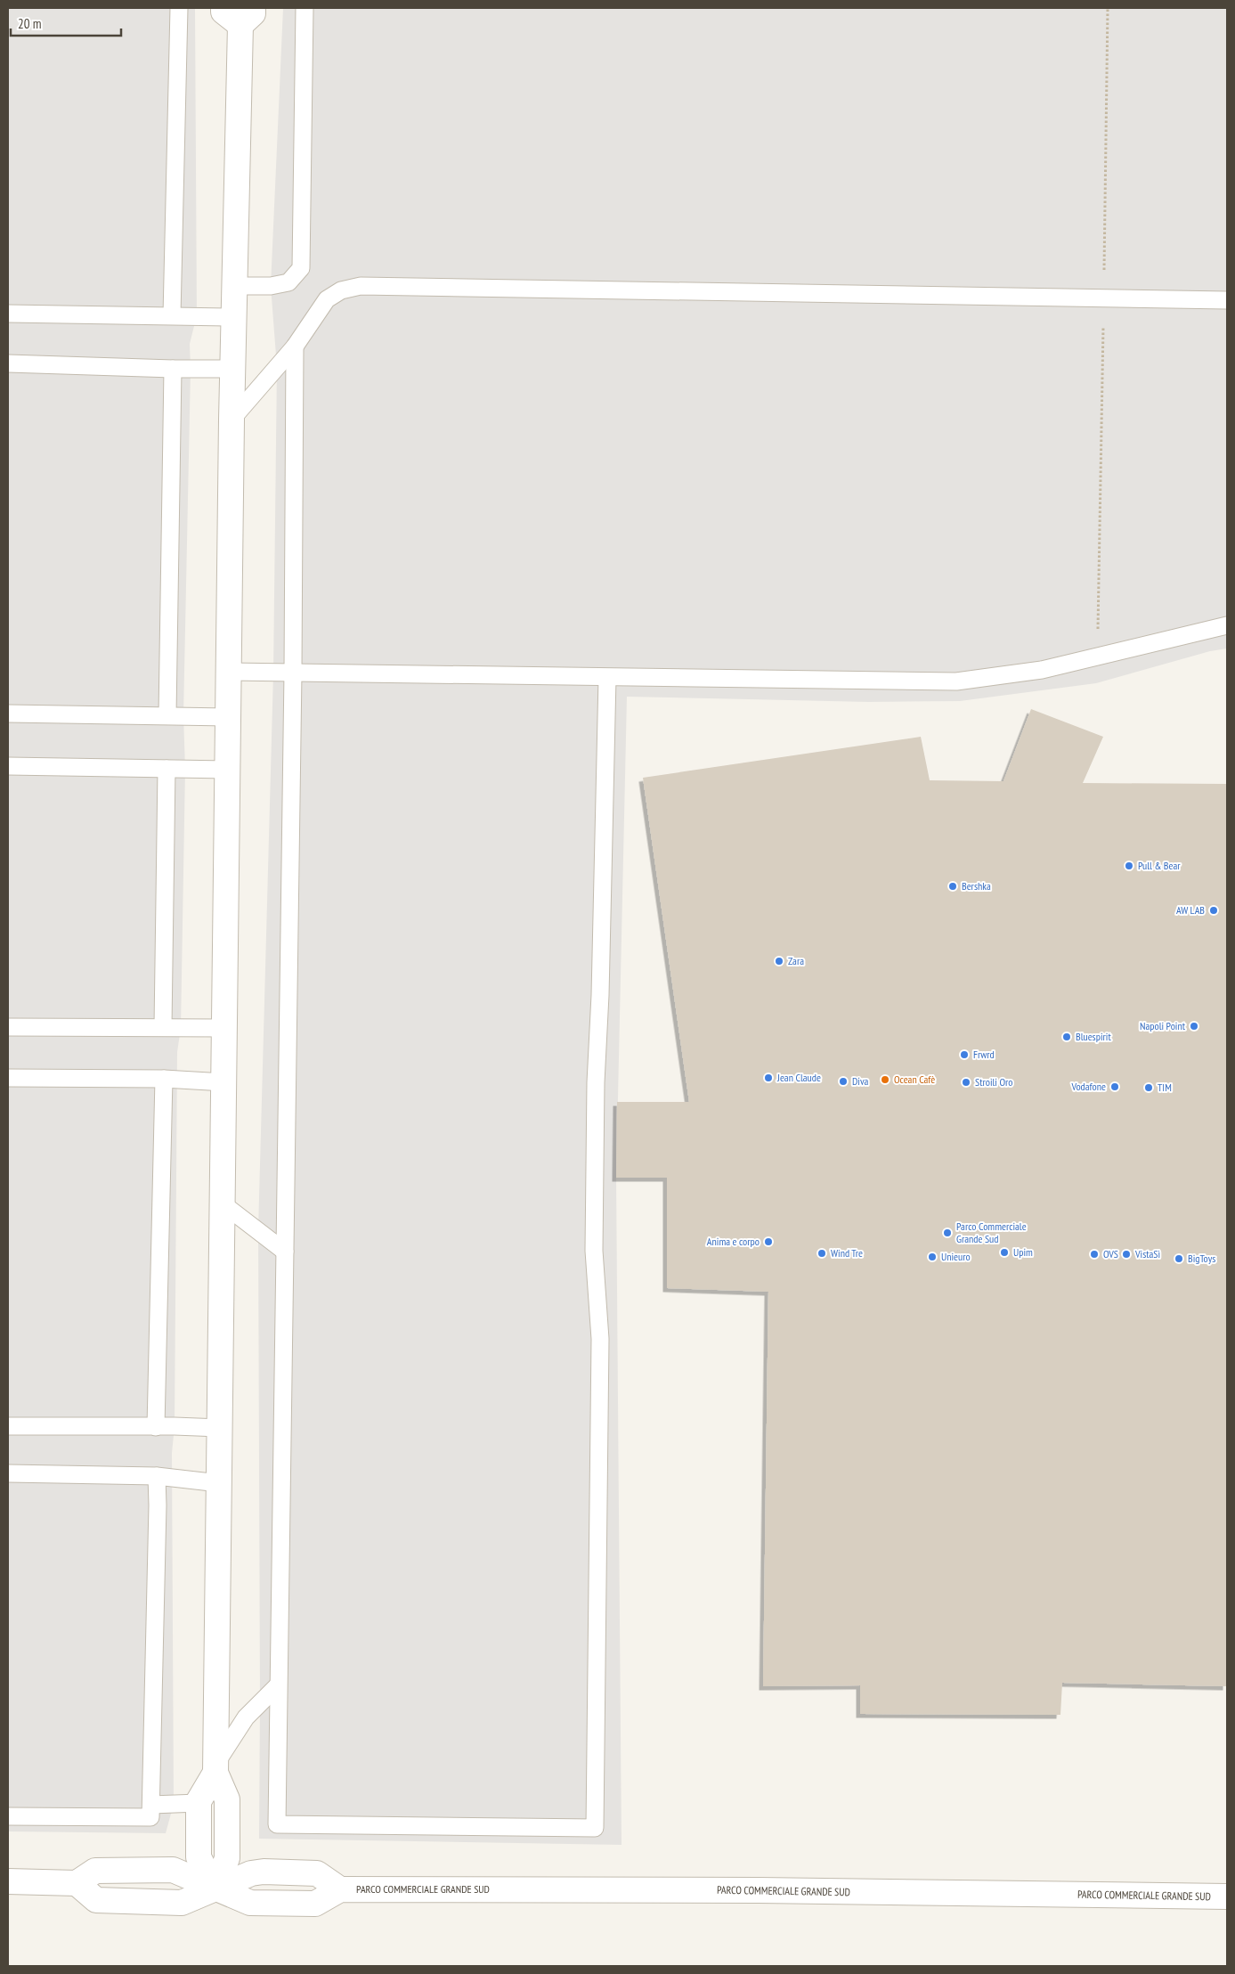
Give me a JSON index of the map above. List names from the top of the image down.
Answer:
{
  "streets": {
    "street": ["PARCO COMMERCIALE GRANDE SUD"]
  },
  "places": [
    "Pull & Bear",
    "Bershka",
    "AW LAB",
    "Zara",
    "Napoli Point",
    "Bluespirit",
    "Frwrd",
    "Jean Claude",
    "Ocean Cafè",
    "Diva",
    "Stroili Oro",
    "Vodafone",
    "TIM",
    "Parco Commerciale Grande Sud",
    "Anima e corpo",
    "Upim",
    "Wind Tre",
    "OVS",
    "VistaSì",
    "Unieuro",
    "BigToys"
  ],
  "scale_bar": "20 m"
}
